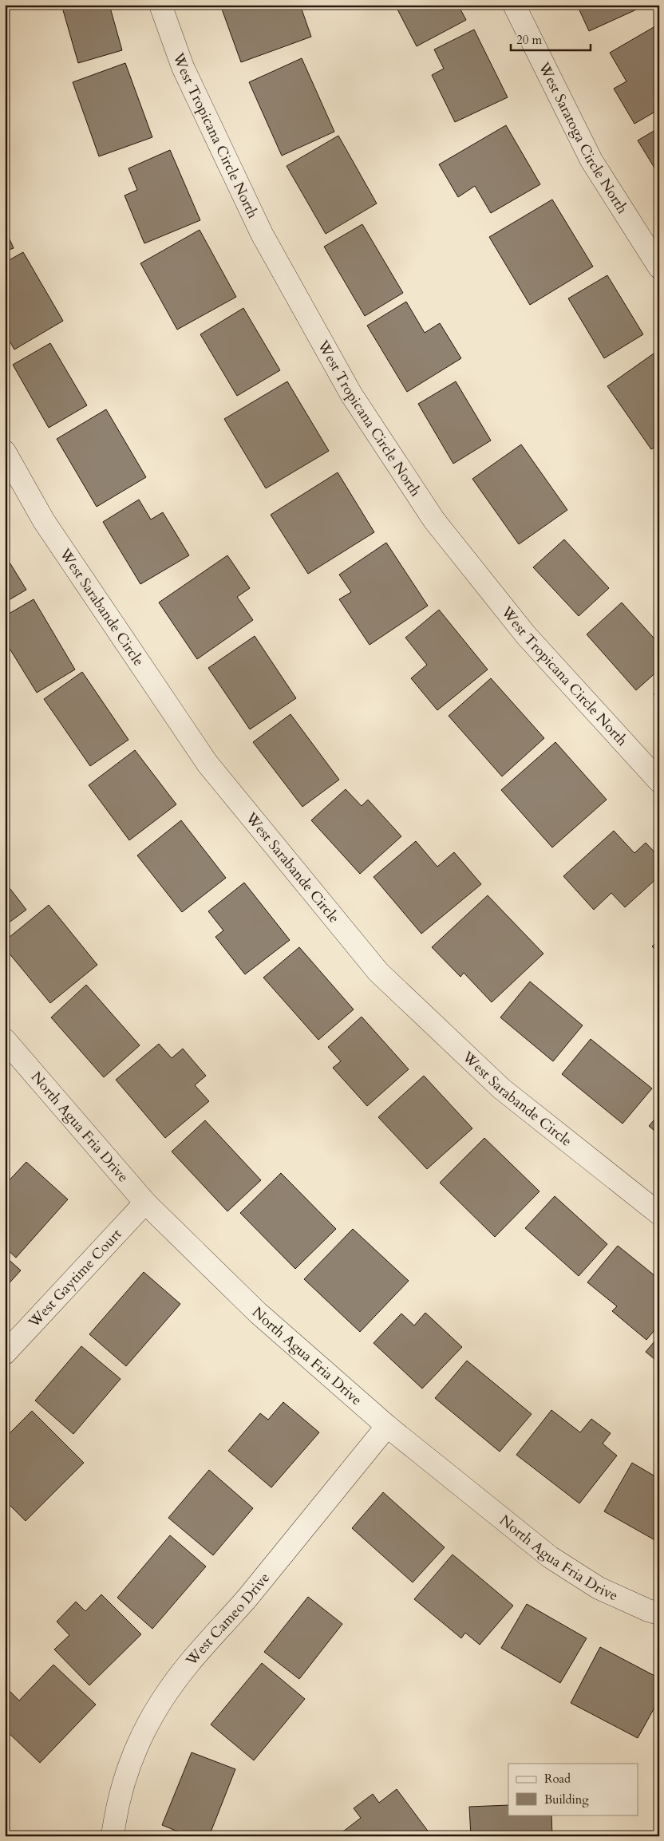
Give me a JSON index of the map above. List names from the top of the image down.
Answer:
{
  "streets": {
    "street": [
      "West Tropicana Circle North",
      "West Saratoga Circle North",
      "West Sarabande Circle",
      "North Agua Fria Drive",
      "West Gaytime Court",
      "West Cameo Drive"
    ]
  },
  "crossings": [
    ["North Agua Fria Drive", "West Gaytime Court"],
    ["North Agua Fria Drive", "West Cameo Drive"]
  ],
  "legend": ["Road", "Building"],
  "scale_bar": "20 m"
}
